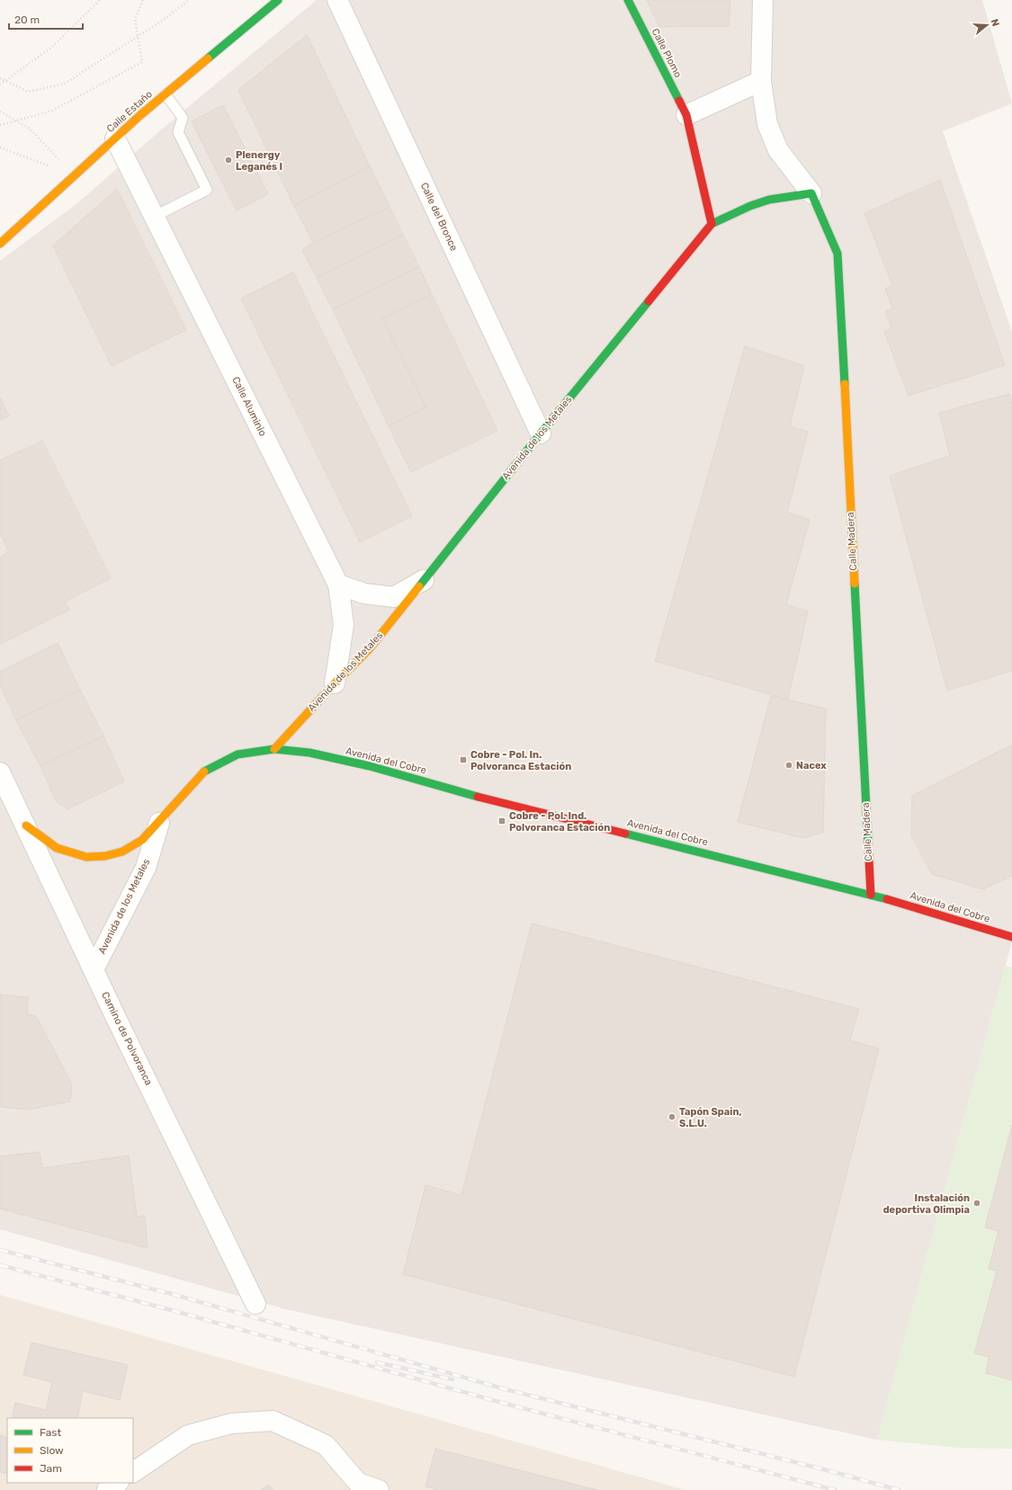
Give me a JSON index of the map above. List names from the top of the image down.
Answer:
{
  "streets": {
    "street": [
      "Calle Plomo",
      "Calle Estaño",
      "Calle del Bronce",
      "Calle Aluminio",
      "Avenida de los Metales",
      "Calle Madera",
      "Avenida del Cobre",
      "Camino de Polvoranca"
    ]
  },
  "crossings": [
    ["Calle Estaño", "Calle Aluminio"],
    ["Calle del Bronce", "Avenida de los Metales"],
    ["Calle Aluminio", "Avenida de los Metales"],
    ["Avenida de los Metales", "Avenida del Cobre"],
    ["Avenida de los Metales", "Camino de Polvoranca"],
    ["Calle Madera", "Avenida del Cobre"]
  ],
  "places": {
    "other": [
      "Plenergy Leganés I",
      "Nacex",
      "Tapón Spain, S.L.U.",
      "Instalación deportiva Olimpia"
    ],
    "transit": ["Cobre - Pol. In. Polvoranca Estación", "Cobre - Pol. Ind. Polvoranca Estación"]
  },
  "legend": ["Fast", "Slow", "Jam"],
  "scale_bar": "20 m",
  "north": "right"
}
